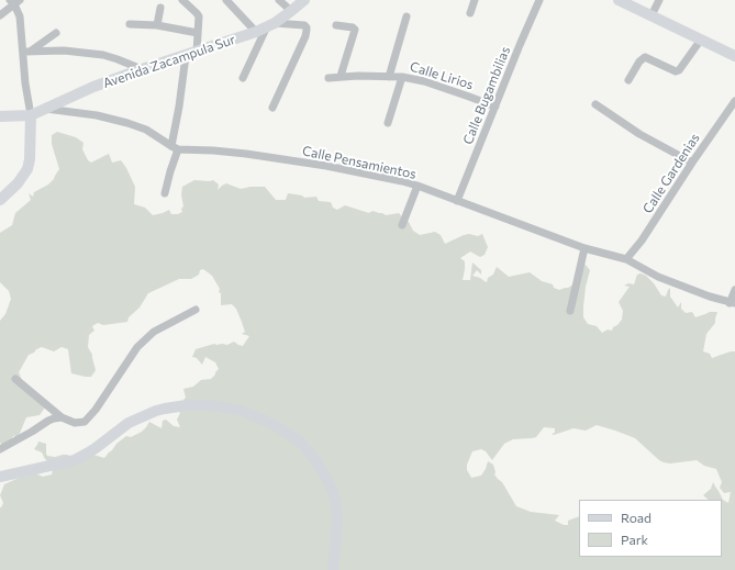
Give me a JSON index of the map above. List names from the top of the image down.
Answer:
{
  "streets": {
    "main road": ["Avenida Zacampula Sur"],
    "street": [
      "Calle Lirios",
      "Calle Bugambilias",
      "Calle Pensamientos",
      "Calle Gardenias"
    ]
  },
  "crossings": [
    ["Calle Lirios", "Calle Bugambilias"],
    ["Calle Bugambilias", "Calle Pensamientos"],
    ["Calle Pensamientos", "Calle Gardenias"]
  ],
  "legend": ["Road", "Park"]
}
